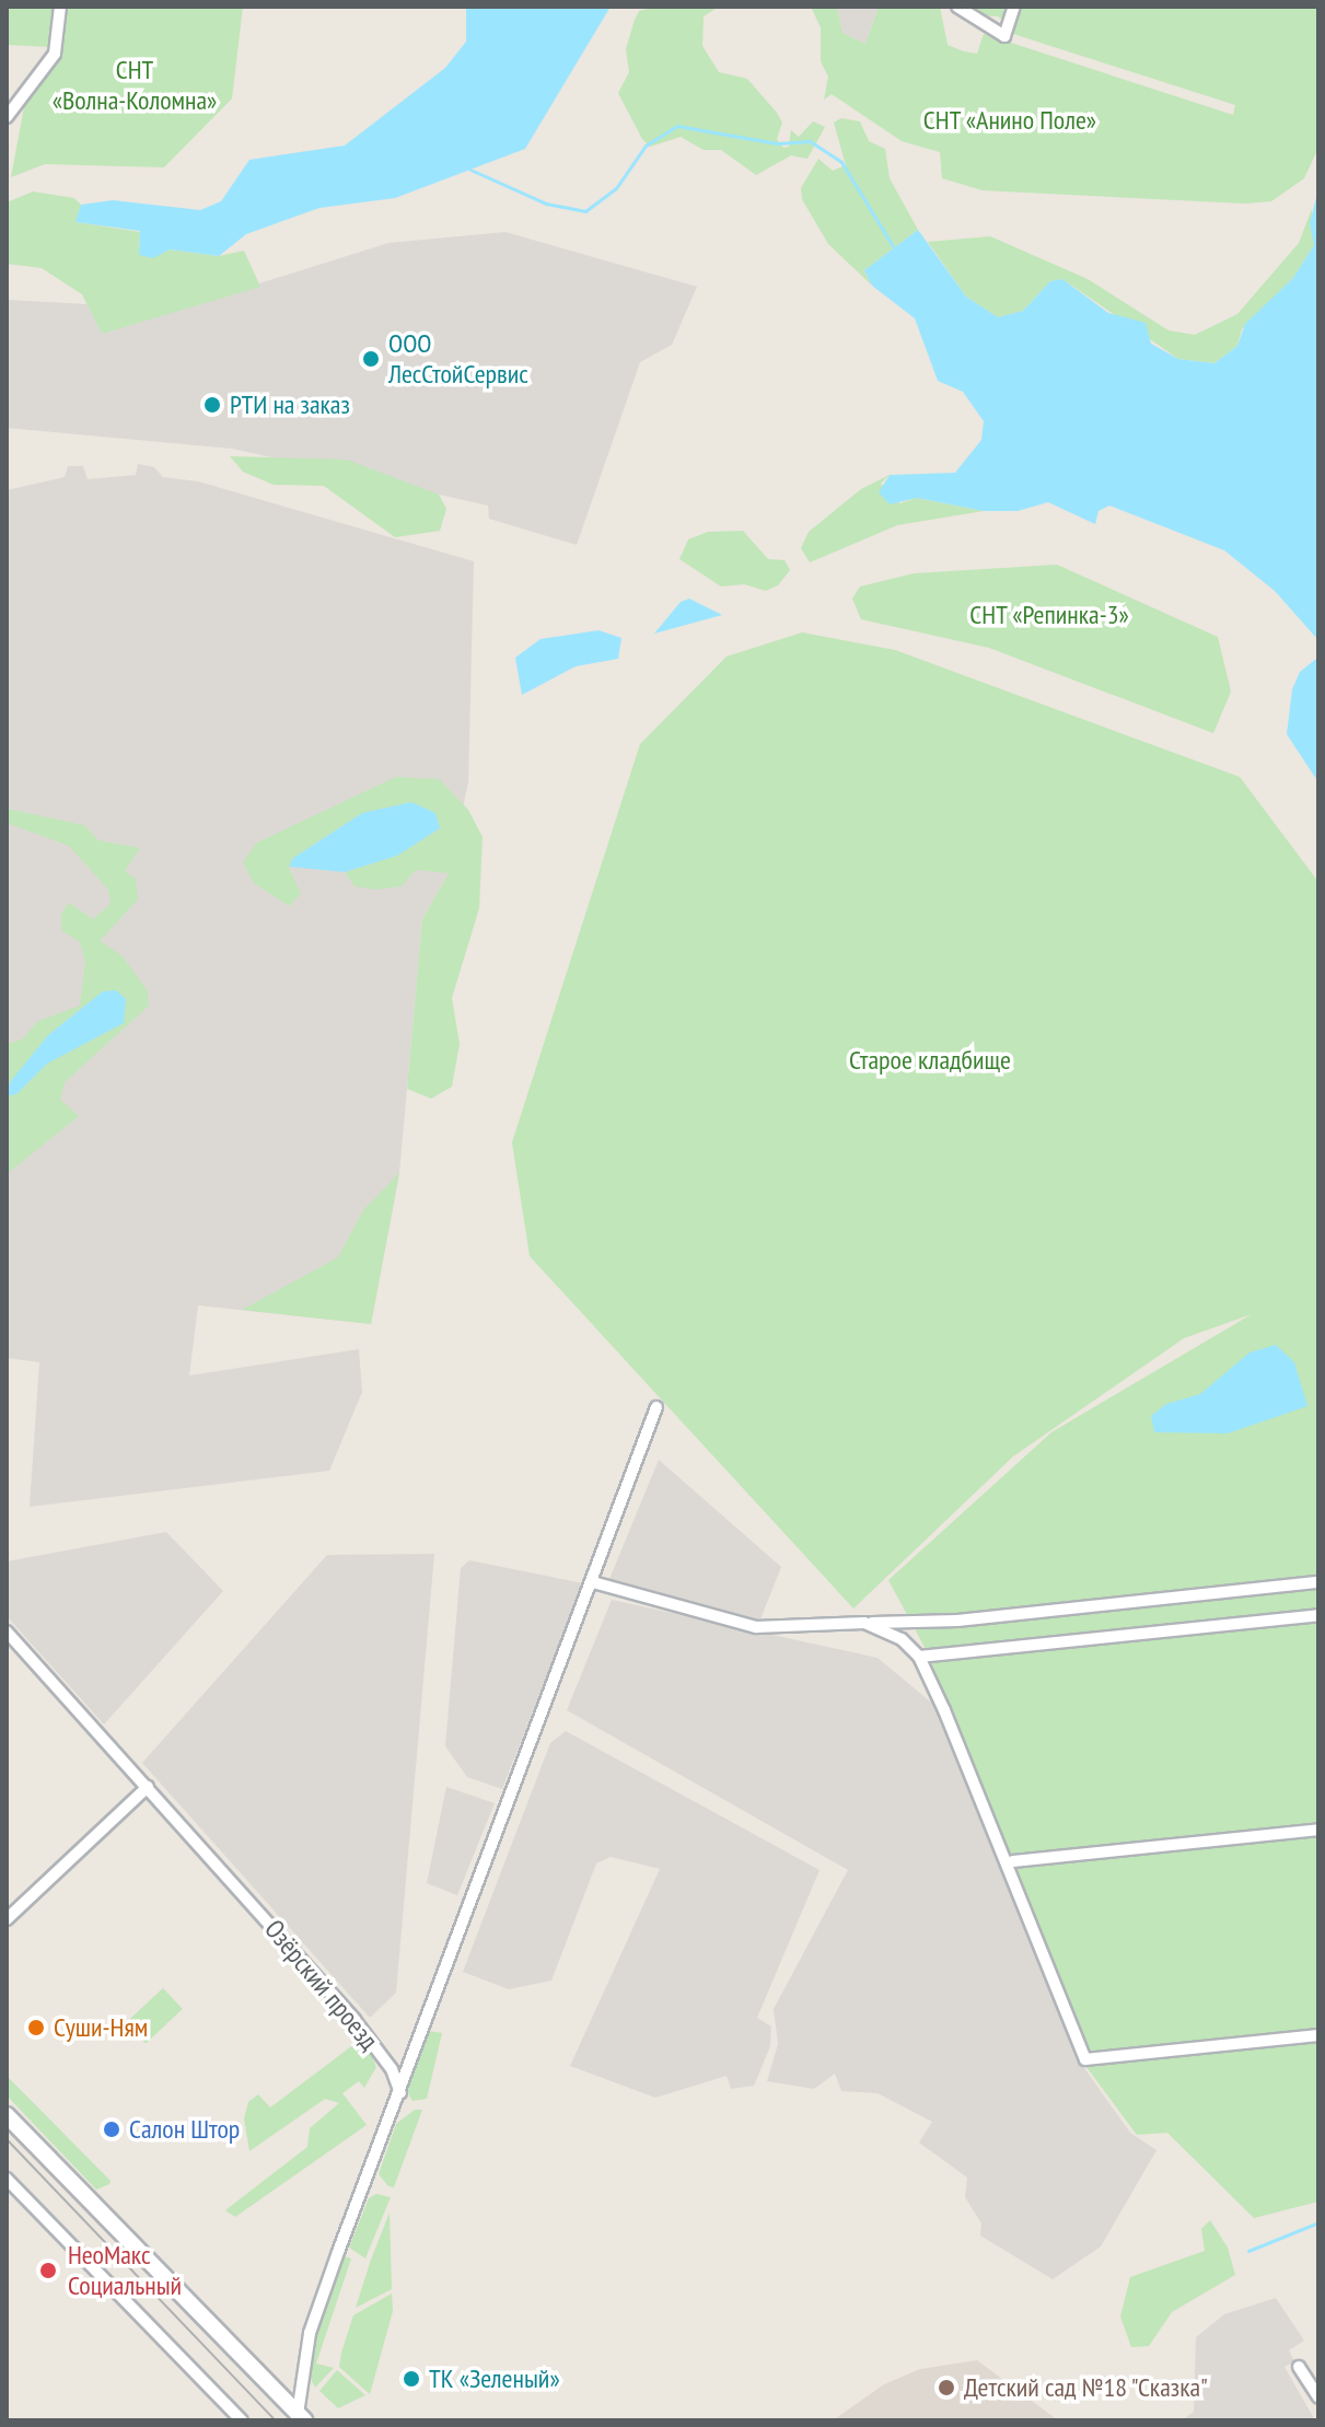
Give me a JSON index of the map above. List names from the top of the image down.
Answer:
{
  "streets": {
    "street": ["Озёрский проезд"]
  },
  "parks": [
    "СНТ «Волна-Коломна»",
    "СНТ «Анино Поле»",
    "СНТ «Репинка-3»",
    "Старое кладбище"
  ],
  "places": [
    "ООО ЛесСтойСервис",
    "РТИ на заказ",
    "Суши-Ням",
    "Салон Штор",
    "НеоМакс Социальный",
    "ТК «Зеленый»",
    "Детский сад №18 \"Сказка\""
  ]
}
